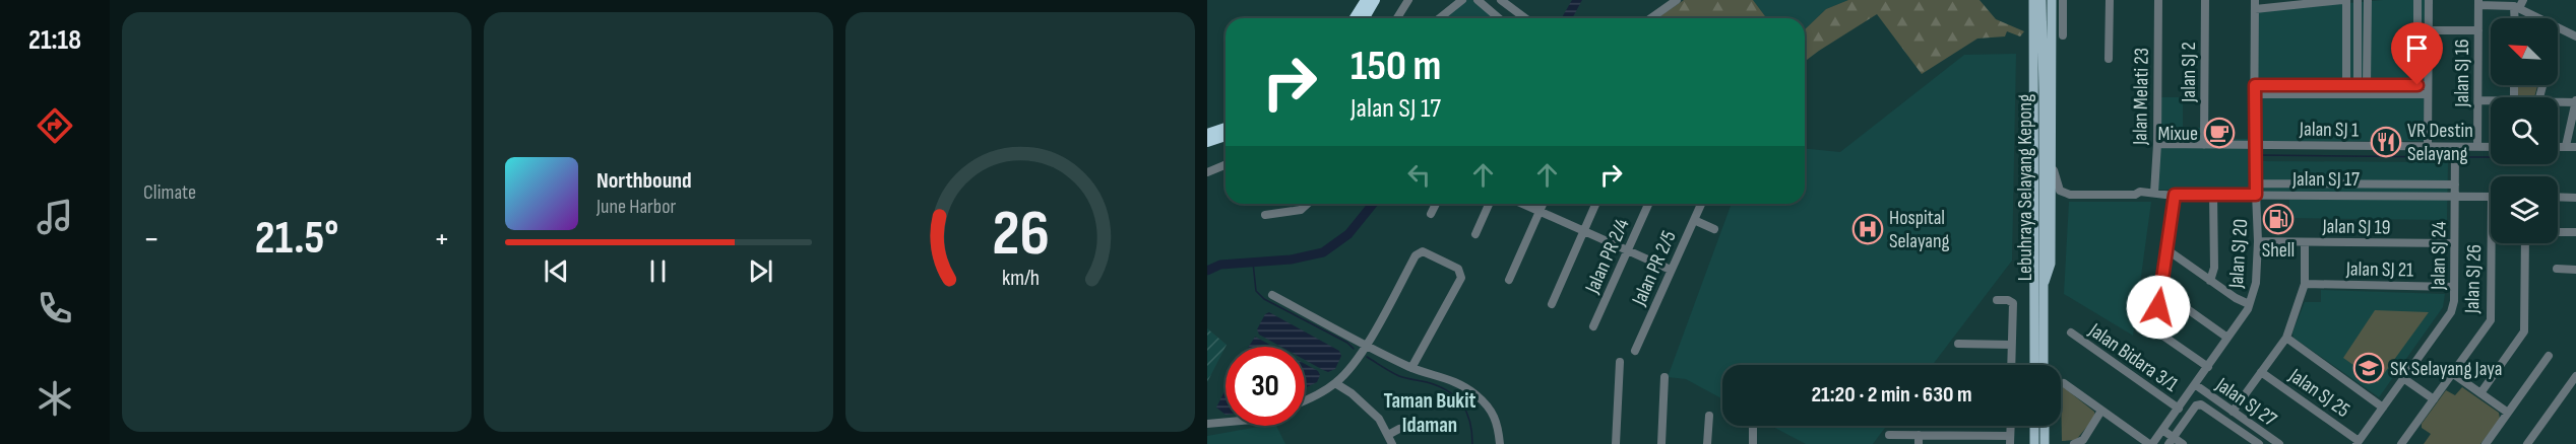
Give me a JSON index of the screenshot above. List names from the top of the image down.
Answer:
{
  "streets": {
    "main road": ["Lebuhraya Selayang Kepong"],
    "street": [
      "Jalan SJ 2",
      "Jalan SJ 16",
      "Jalan Melati 23",
      "Jalan SJ 1",
      "Jalan SJ 17",
      "Jalan SJ 19",
      "Jalan SJ 20",
      "Jalan PR 2/4",
      "Jalan SJ 24",
      "Jalan PR 2/5",
      "Jalan SJ 21",
      "Jalan SJ 26",
      "Jalan Bidara 3/1",
      "Jalan SJ 25",
      "Jalan SJ 27"
    ]
  },
  "crossings": [
    ["Jalan SJ 2", "Jalan SJ 1"],
    ["Jalan SJ 16", "Jalan SJ 1"],
    ["Jalan Melati 23", "Jalan SJ 1"],
    ["Jalan Melati 23", "Jalan SJ 17"],
    ["Jalan SJ 1", "Jalan SJ 20"],
    ["Jalan SJ 1", "Jalan SJ 24"],
    ["Jalan SJ 17", "Lebuhraya Selayang Kepong"],
    ["Jalan SJ 17", "Jalan SJ 20"],
    ["Jalan SJ 17", "Jalan SJ 24"],
    ["Jalan SJ 19", "Jalan SJ 20"],
    ["Jalan SJ 19", "Jalan SJ 24"],
    ["Jalan SJ 20", "Jalan Bidara 3/1"],
    ["Jalan SJ 20", "Jalan SJ 27"],
    ["Jalan SJ 24", "Jalan SJ 21"],
    ["Jalan SJ 24", "Jalan SJ 25"]
  ],
  "districts": ["Taman Bukit Idaman"],
  "places": {
    "cafe": ["Mixue"],
    "restaurant": ["VR Destin Selayang"],
    "fuel station": ["Shell"],
    "hospital": ["Hospital Selayang"],
    "school or university": ["SK Selayang Jaya"]
  },
  "north": "top left",
  "page": {
    "tabs": "21:18",
    "tile": "Climate",
    "turn": ["150 m", "Jalan SJ 17"],
    "song": ["Northbound", "June Harbor"],
    "heat": ["−", "21.5°", "+"],
    "limit": "30",
    "trip": "21:20 · 2 min · 630 m",
    "gauge": ["26", "km/h"]
  }
}
